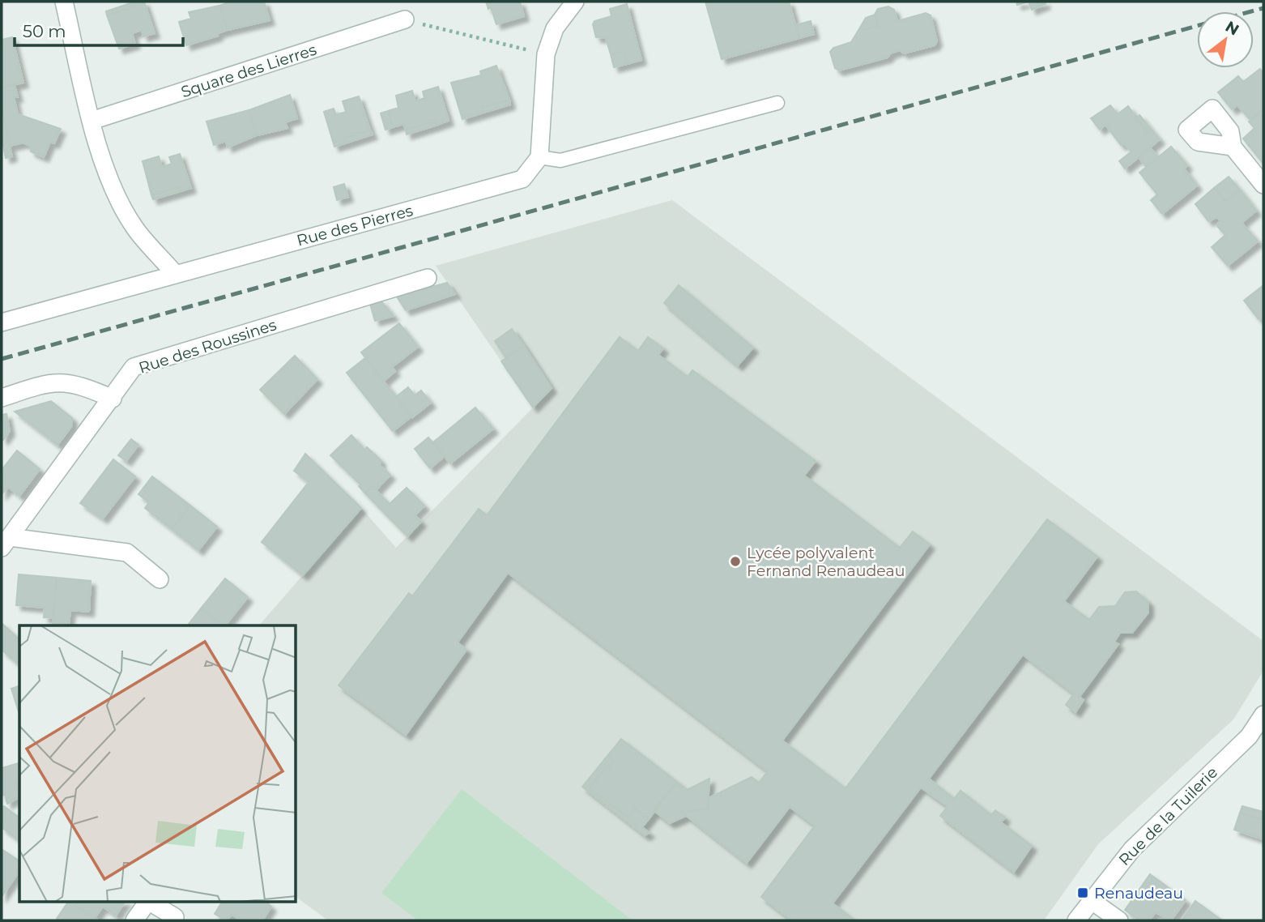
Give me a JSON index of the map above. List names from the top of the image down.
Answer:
{
  "streets": {
    "street": [
      "Square des Lierres",
      "Rue des Pierres",
      "Rue des Roussines",
      "Rue de la Tuilerie"
    ]
  },
  "places": {
    "other": ["Lycée polyvalent Fernand Renaudeau"],
    "transit": ["Renaudeau"]
  },
  "scale_bar": "50 m",
  "north": "top right"
}
